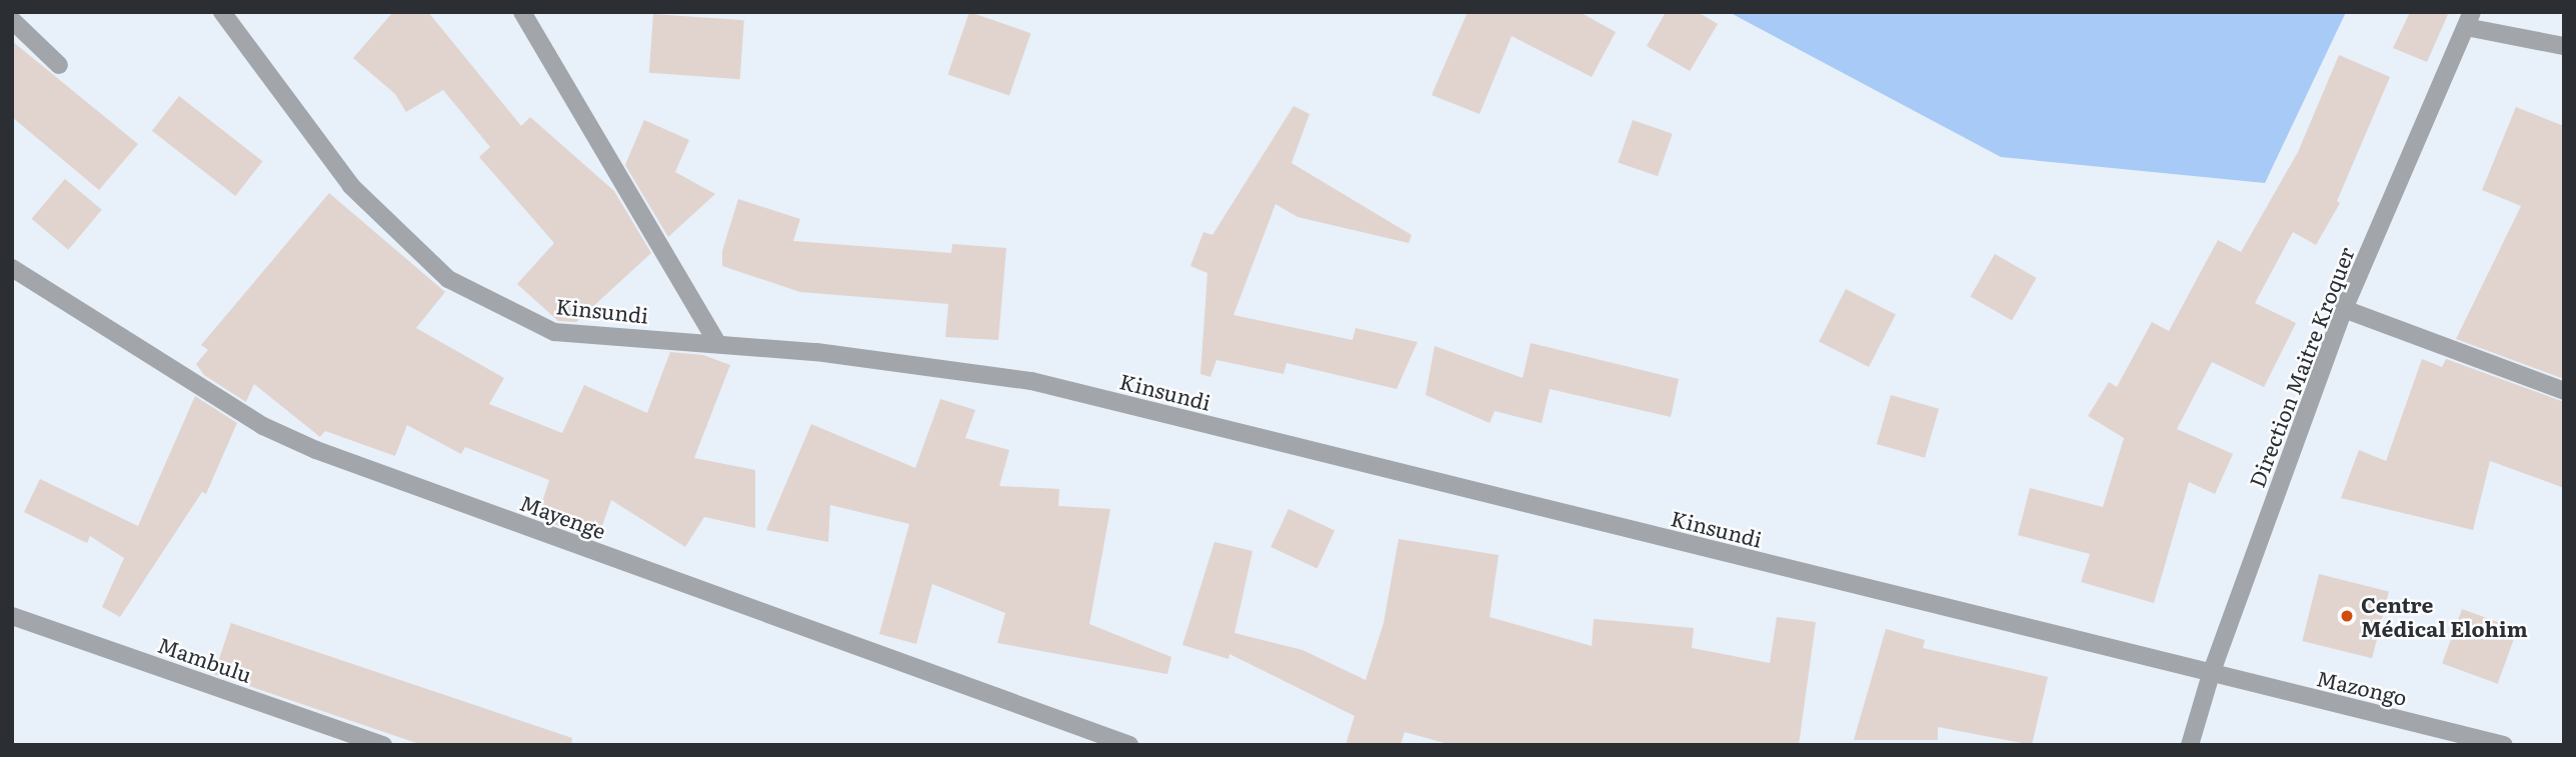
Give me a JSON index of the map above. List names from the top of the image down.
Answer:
{
  "streets": {
    "street": [
      "Kinsundi",
      "Direction Maitre Kroquer",
      "Mayenge",
      "Mambulu",
      "Mazongo"
    ]
  },
  "crossings": [
    ["Kinsundi", "Direction Maitre Kroquer"],
    ["Kinsundi", "Mazongo"],
    ["Direction Maitre Kroquer", "Mazongo"]
  ],
  "places": ["Centre Médical Elohim"]
}
